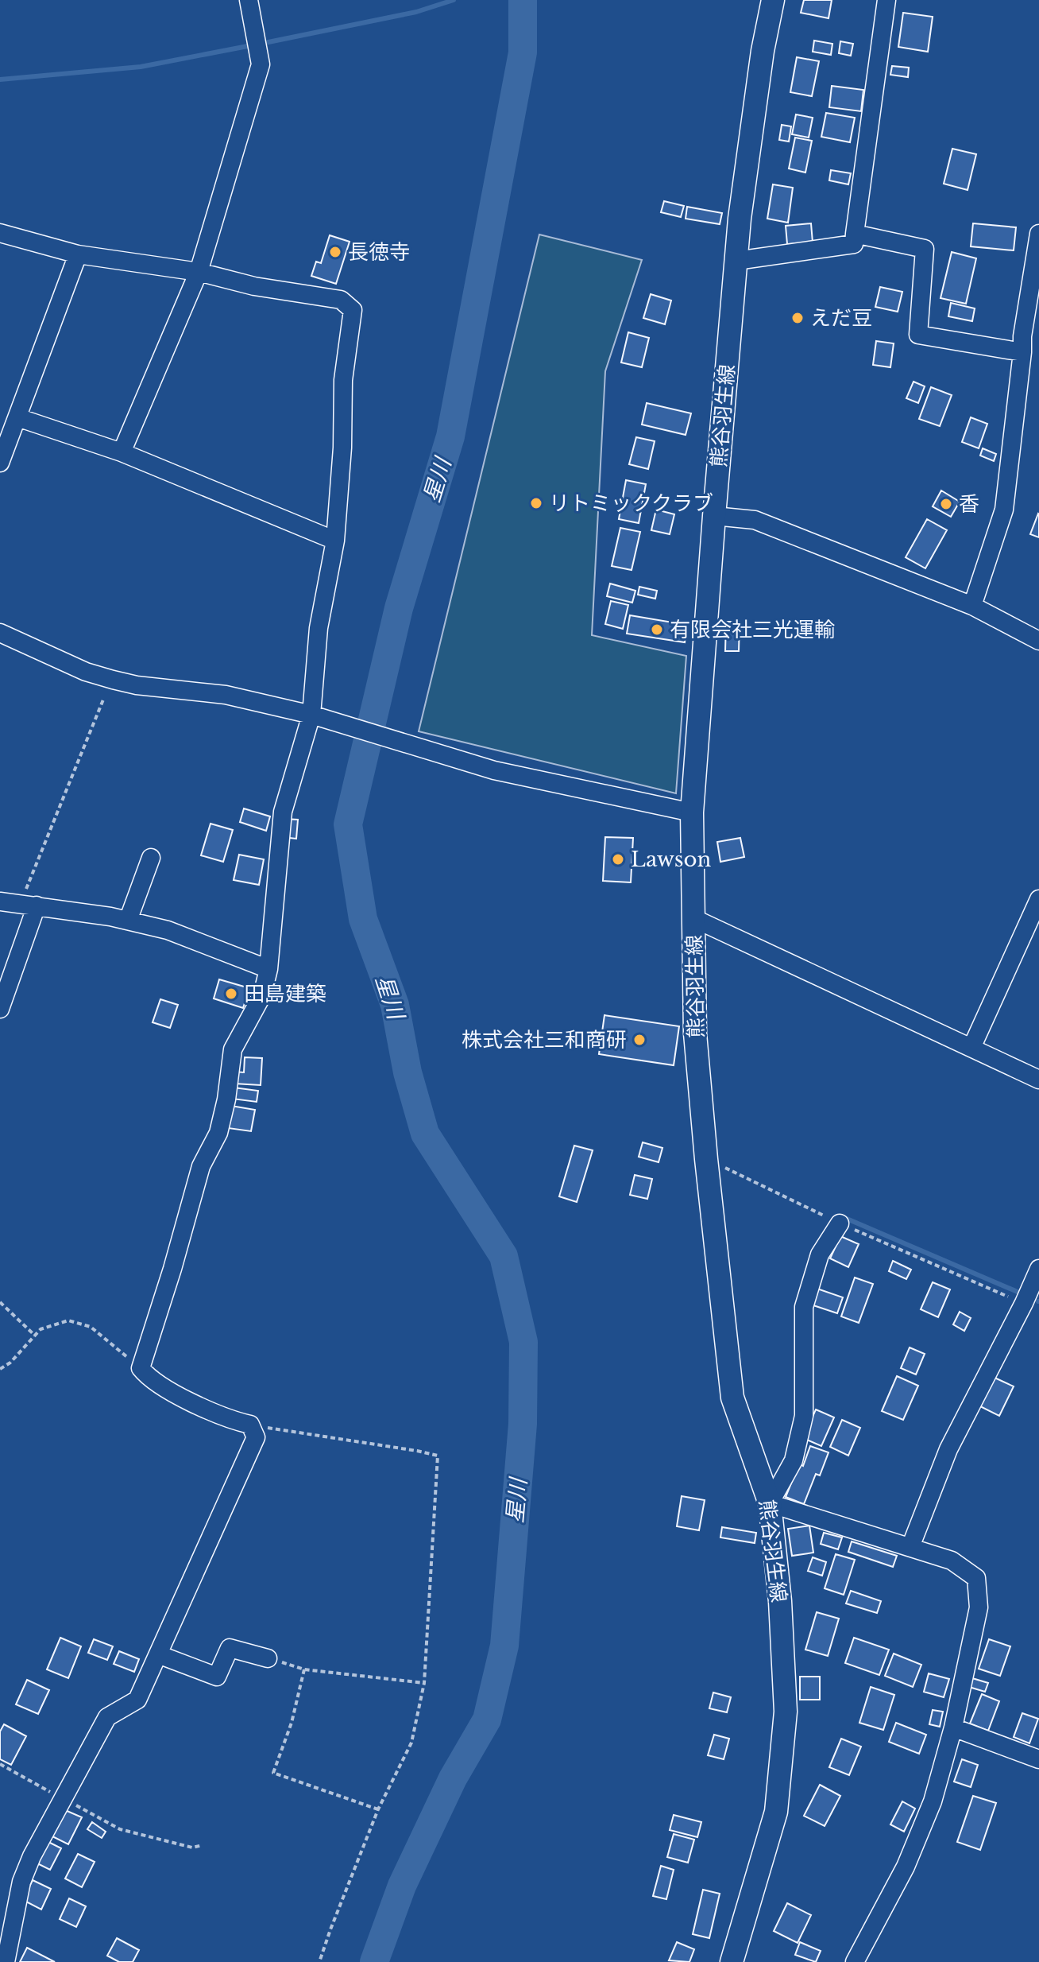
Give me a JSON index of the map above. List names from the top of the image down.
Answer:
{
  "streets": {
    "main road": ["熊谷羽生線"]
  },
  "water": ["星川"],
  "places": [
    "長徳寺",
    "えだ豆",
    "リトミッククラブ",
    "香",
    "有限会社三光運輸",
    "Lawson",
    "田島建築",
    "株式会社三和商研"
  ]
}
